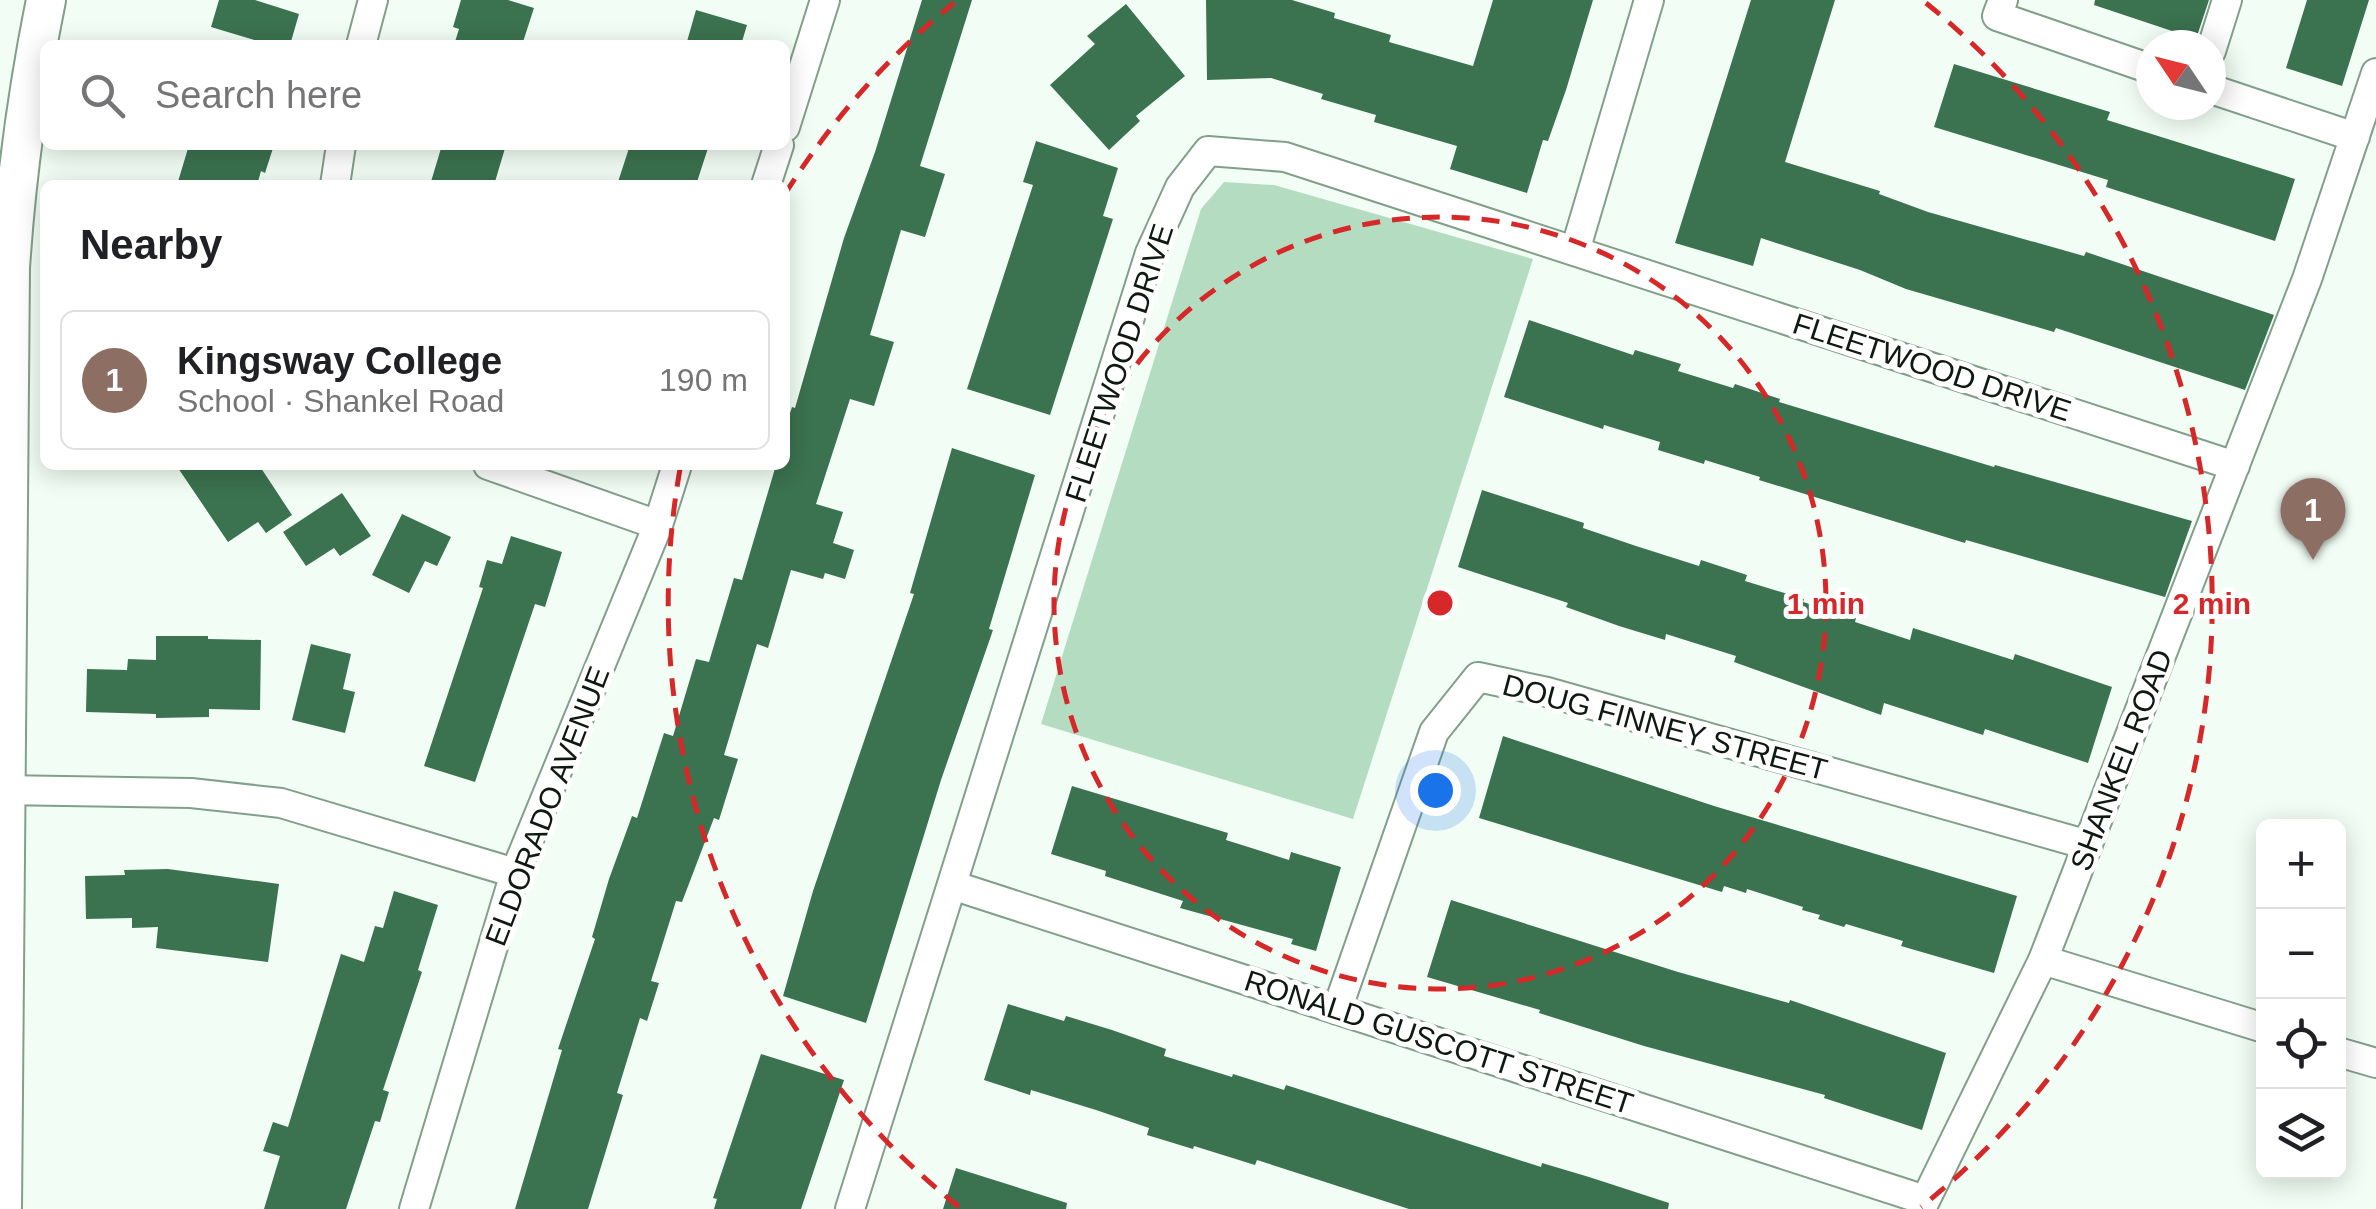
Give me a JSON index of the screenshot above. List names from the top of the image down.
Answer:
{
  "streets": {
    "street": [
      "FLEETWOOD DRIVE",
      "DOUG FINNEY STREET",
      "SHANKEL ROAD",
      "ELDORADO AVENUE",
      "RONALD GUSCOTT STREET"
    ]
  },
  "crossings": [
    ["FLEETWOOD DRIVE", "SHANKEL ROAD"],
    ["FLEETWOOD DRIVE", "RONALD GUSCOTT STREET"],
    ["DOUG FINNEY STREET", "SHANKEL ROAD"],
    ["DOUG FINNEY STREET", "RONALD GUSCOTT STREET"],
    ["SHANKEL ROAD", "RONALD GUSCOTT STREET"]
  ],
  "north": "top left",
  "page": {
    "search": "Search here",
    "heading": "Nearby",
    "list": [
      {
        "mark": "1",
        "name": "Kingsway College",
        "note": "School · Shankel Road",
        "value": "190 m"
      }
    ],
    "pins": "1",
    "map_buttons": ["+", "−"]
  },
  "rings": ["1 min", "2 min"]
}
